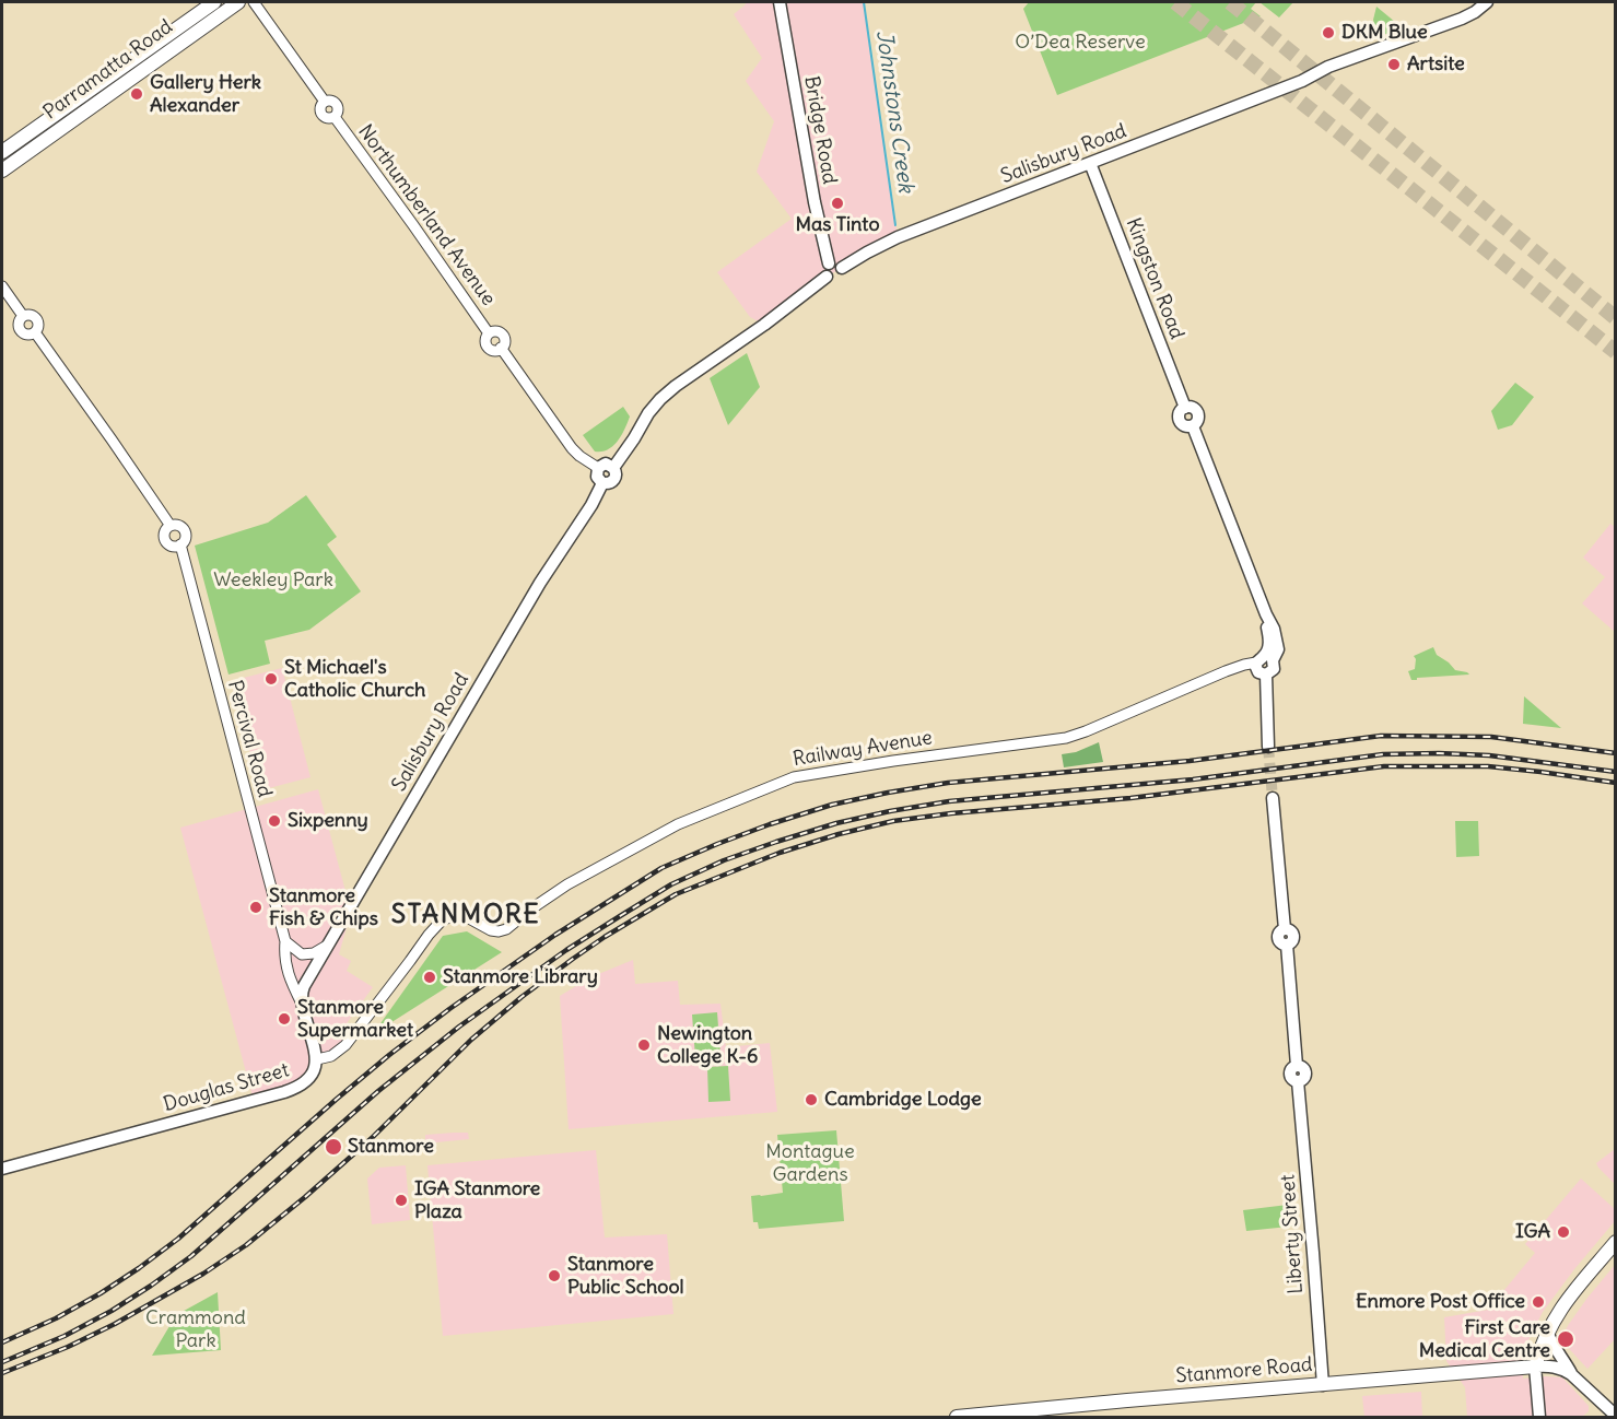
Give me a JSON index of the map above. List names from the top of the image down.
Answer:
{
  "streets": {
    "highway": ["Parramatta Road", "Stanmore Road"],
    "main road": [
      "Bridge Road",
      "Salisbury Road",
      "Kingston Road",
      "Percival Road",
      "Douglas Street",
      "Liberty Street"
    ],
    "street": ["Northumberland Avenue", "Railway Avenue"]
  },
  "crossings": [
    ["Bridge Road", "Salisbury Road"],
    ["Salisbury Road", "Northumberland Avenue"],
    ["Salisbury Road", "Kingston Road"],
    ["Salisbury Road", "Percival Road"],
    ["Kingston Road", "Railway Avenue"],
    ["Percival Road", "Douglas Street"],
    ["Railway Avenue", "Douglas Street"],
    ["Liberty Street", "Stanmore Road"]
  ],
  "districts": ["STANMORE"],
  "water": ["Johnstons Creek"],
  "parks": [
    "O’Dea Reserve",
    "Weekley Park",
    "Montague Gardens",
    "Crammond Park"
  ],
  "places": [
    "DKM Blue",
    "Artsite",
    "Gallery Herk Alexander",
    "Mas Tinto",
    "St Michael's Catholic Church",
    "Sixpenny",
    "Stanmore Fish & Chips",
    "Stanmore Library",
    "Stanmore Supermarket",
    "Newington College K-6",
    "Cambridge Lodge",
    "Stanmore",
    "IGA Stanmore Plaza",
    "IGA",
    "Stanmore Public School",
    "Enmore Post Office",
    "First Care Medical Centre"
  ]
}
